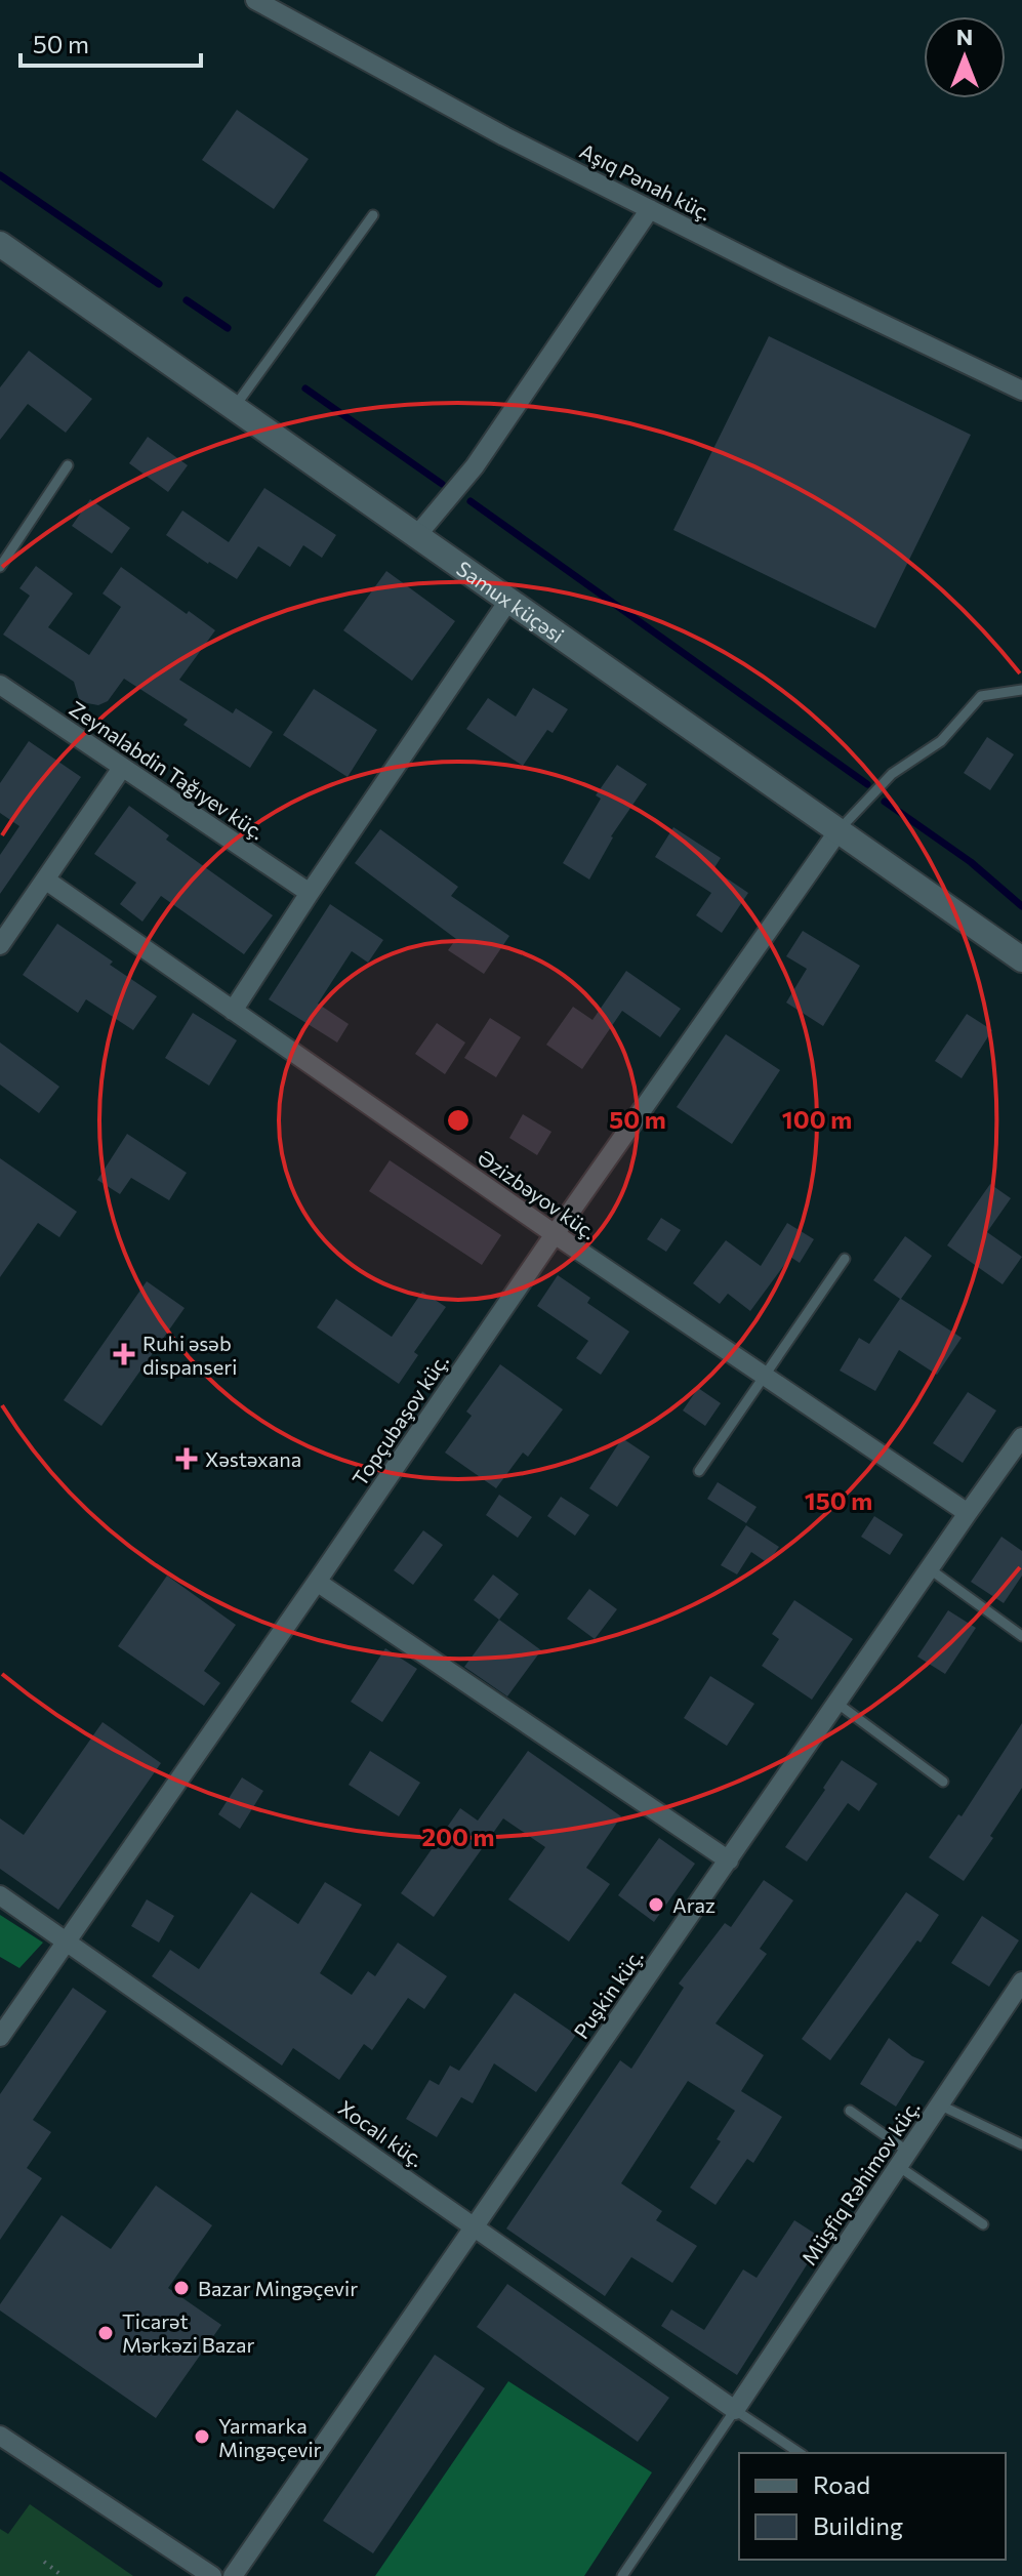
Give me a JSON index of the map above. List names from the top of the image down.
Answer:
{
  "streets": {
    "main road": ["Samux küçəsi"],
    "street": [
      "Aşıq Pənah küç.",
      "Zeynalabdin Tağıyev küç.",
      "Əzizbəyov küç.",
      "Topçubaşov küç.",
      "Puşkin küç.",
      "Xocalı küç.",
      "Müşfiq Rəhimov küç."
    ]
  },
  "crossings": [
    ["Samux küçəsi", "Topçubaşov küç."],
    ["Əzizbəyov küç.", "Topçubaşov küç."],
    ["Əzizbəyov küç.", "Puşkin küç."],
    ["Topçubaşov küç.", "Xocalı küç."],
    ["Puşkin küç.", "Xocalı küç."],
    ["Xocalı küç.", "Müşfiq Rəhimov küç."]
  ],
  "places": {
    "health": ["Ruhi əsəb dispanseri", "Xəstəxana"],
    "other": [
      "Araz",
      "Bazar Mingəçevir",
      "Ticarət Mərkəzi Bazar",
      "Yarmarka Mingəçevir"
    ]
  },
  "legend": ["Road", "Building"],
  "scale_bar": "50 m",
  "north": "top",
  "rings": [
    "50 m",
    "100 m",
    "150 m",
    "200 m"
  ]
}
